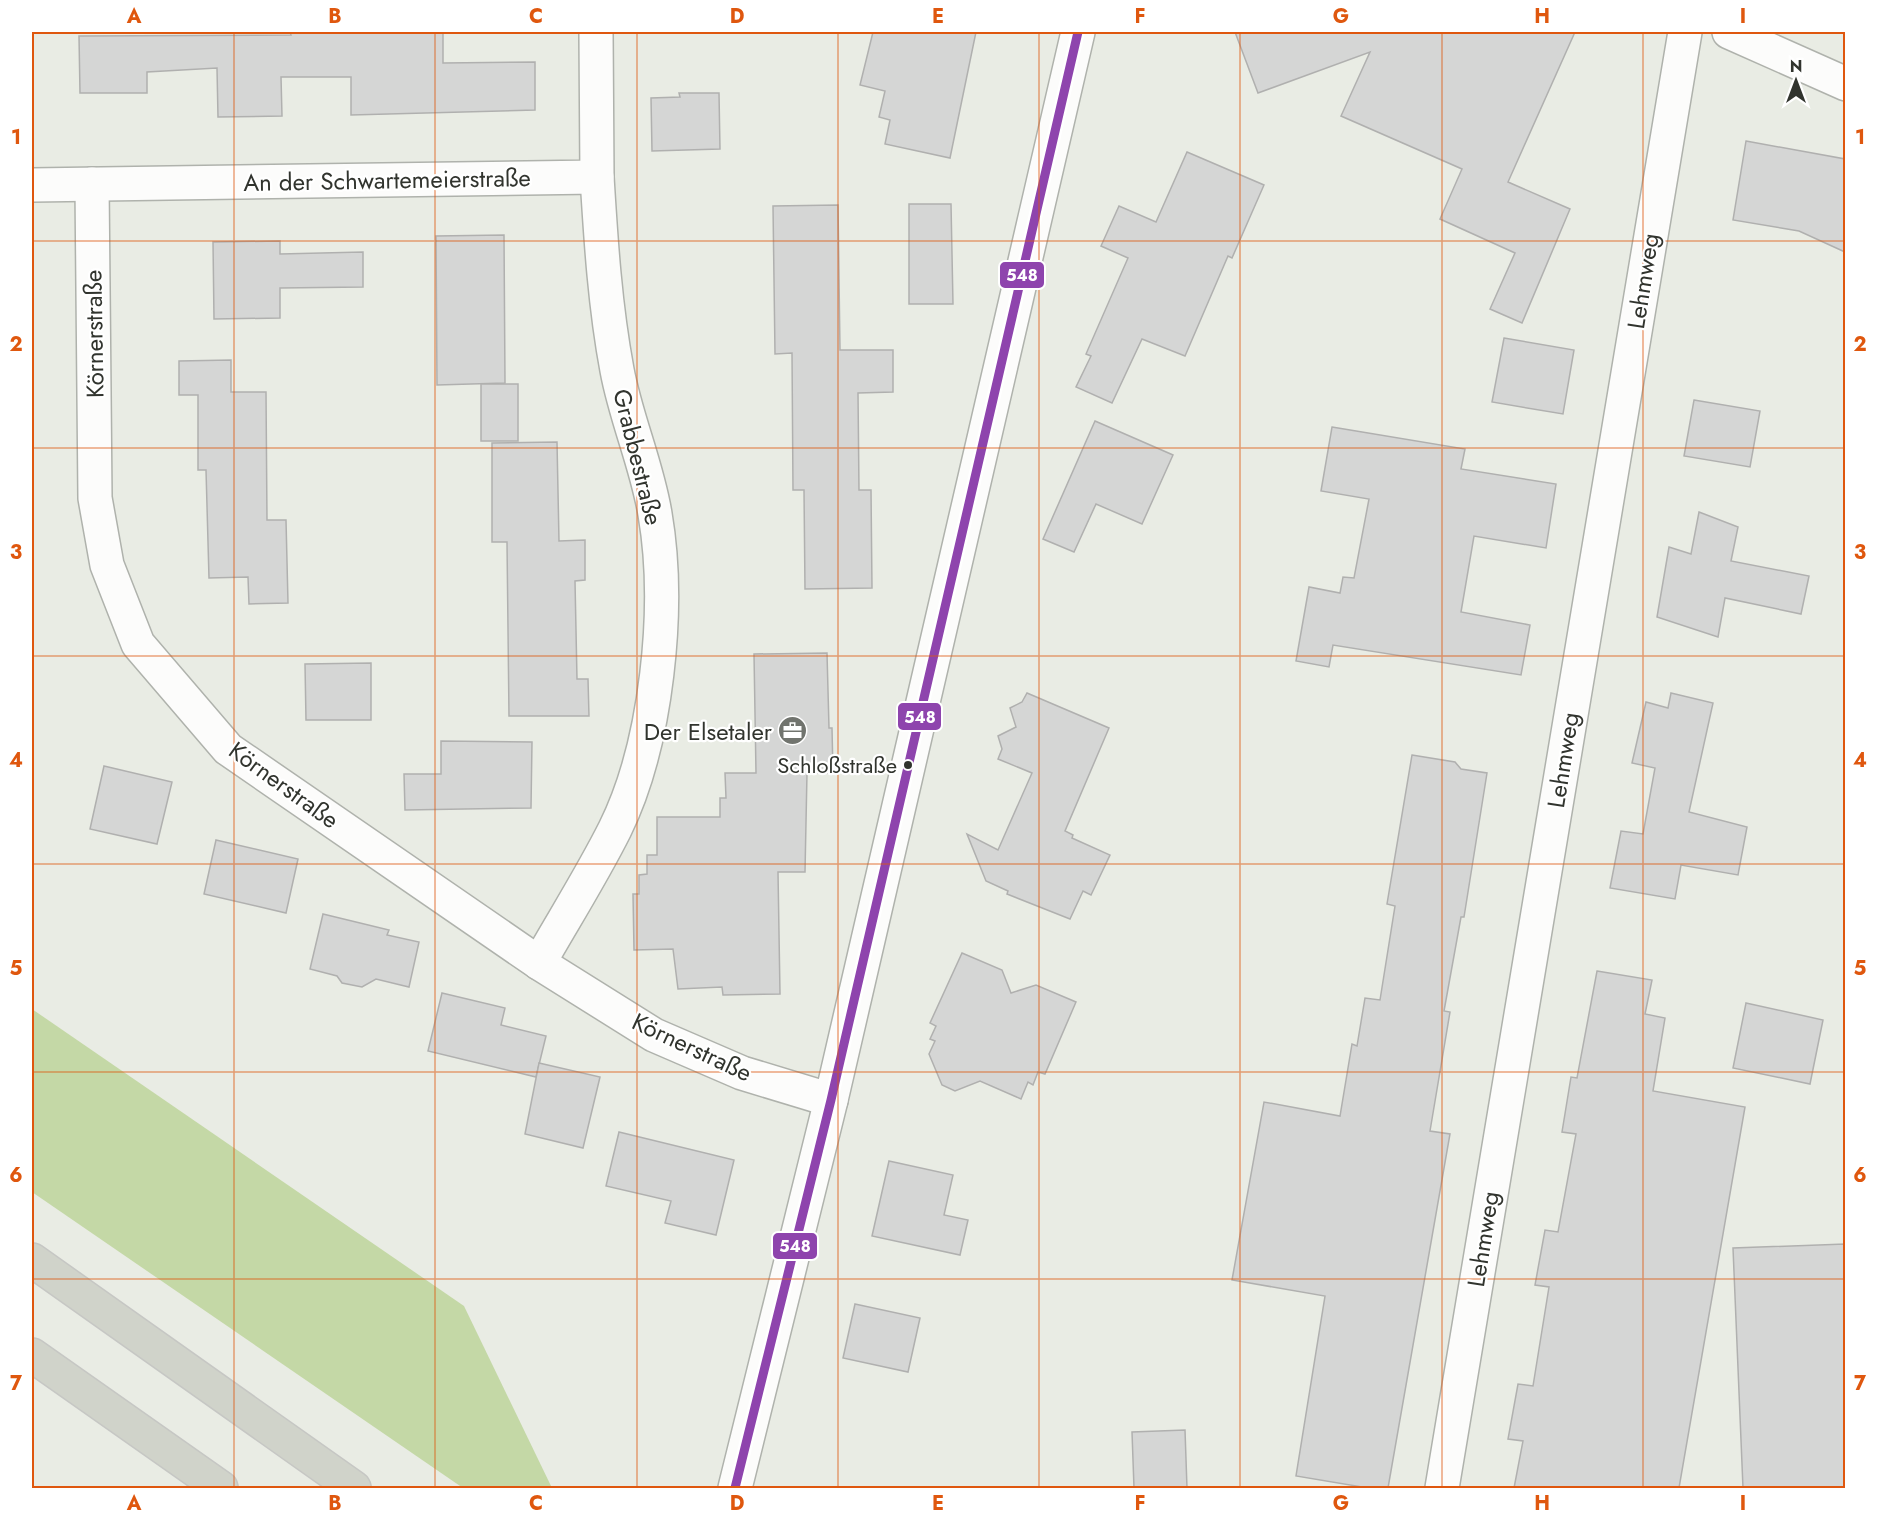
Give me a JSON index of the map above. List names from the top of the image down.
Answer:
{
  "streets": {
    "street": [
      "An der Schwartemeierstraße",
      "Lehmweg",
      "Körnerstraße",
      "Grabbestraße"
    ]
  },
  "crossings": [
    ["An der Schwartemeierstraße", "Körnerstraße"],
    ["An der Schwartemeierstraße", "Grabbestraße"],
    ["Körnerstraße", "Grabbestraße"]
  ],
  "places": {
    "office": ["Der Elsetaler"],
    "other": ["Schloßstraße"]
  },
  "lines": ["transit line 548"],
  "north": "top",
  "grid": {
    "columns": [
      "A",
      "B",
      "C",
      "D",
      "E",
      "F",
      "G",
      "H",
      "I"
    ],
    "rows": [
      "1",
      "2",
      "3",
      "4",
      "5",
      "6",
      "7"
    ]
  }
}
